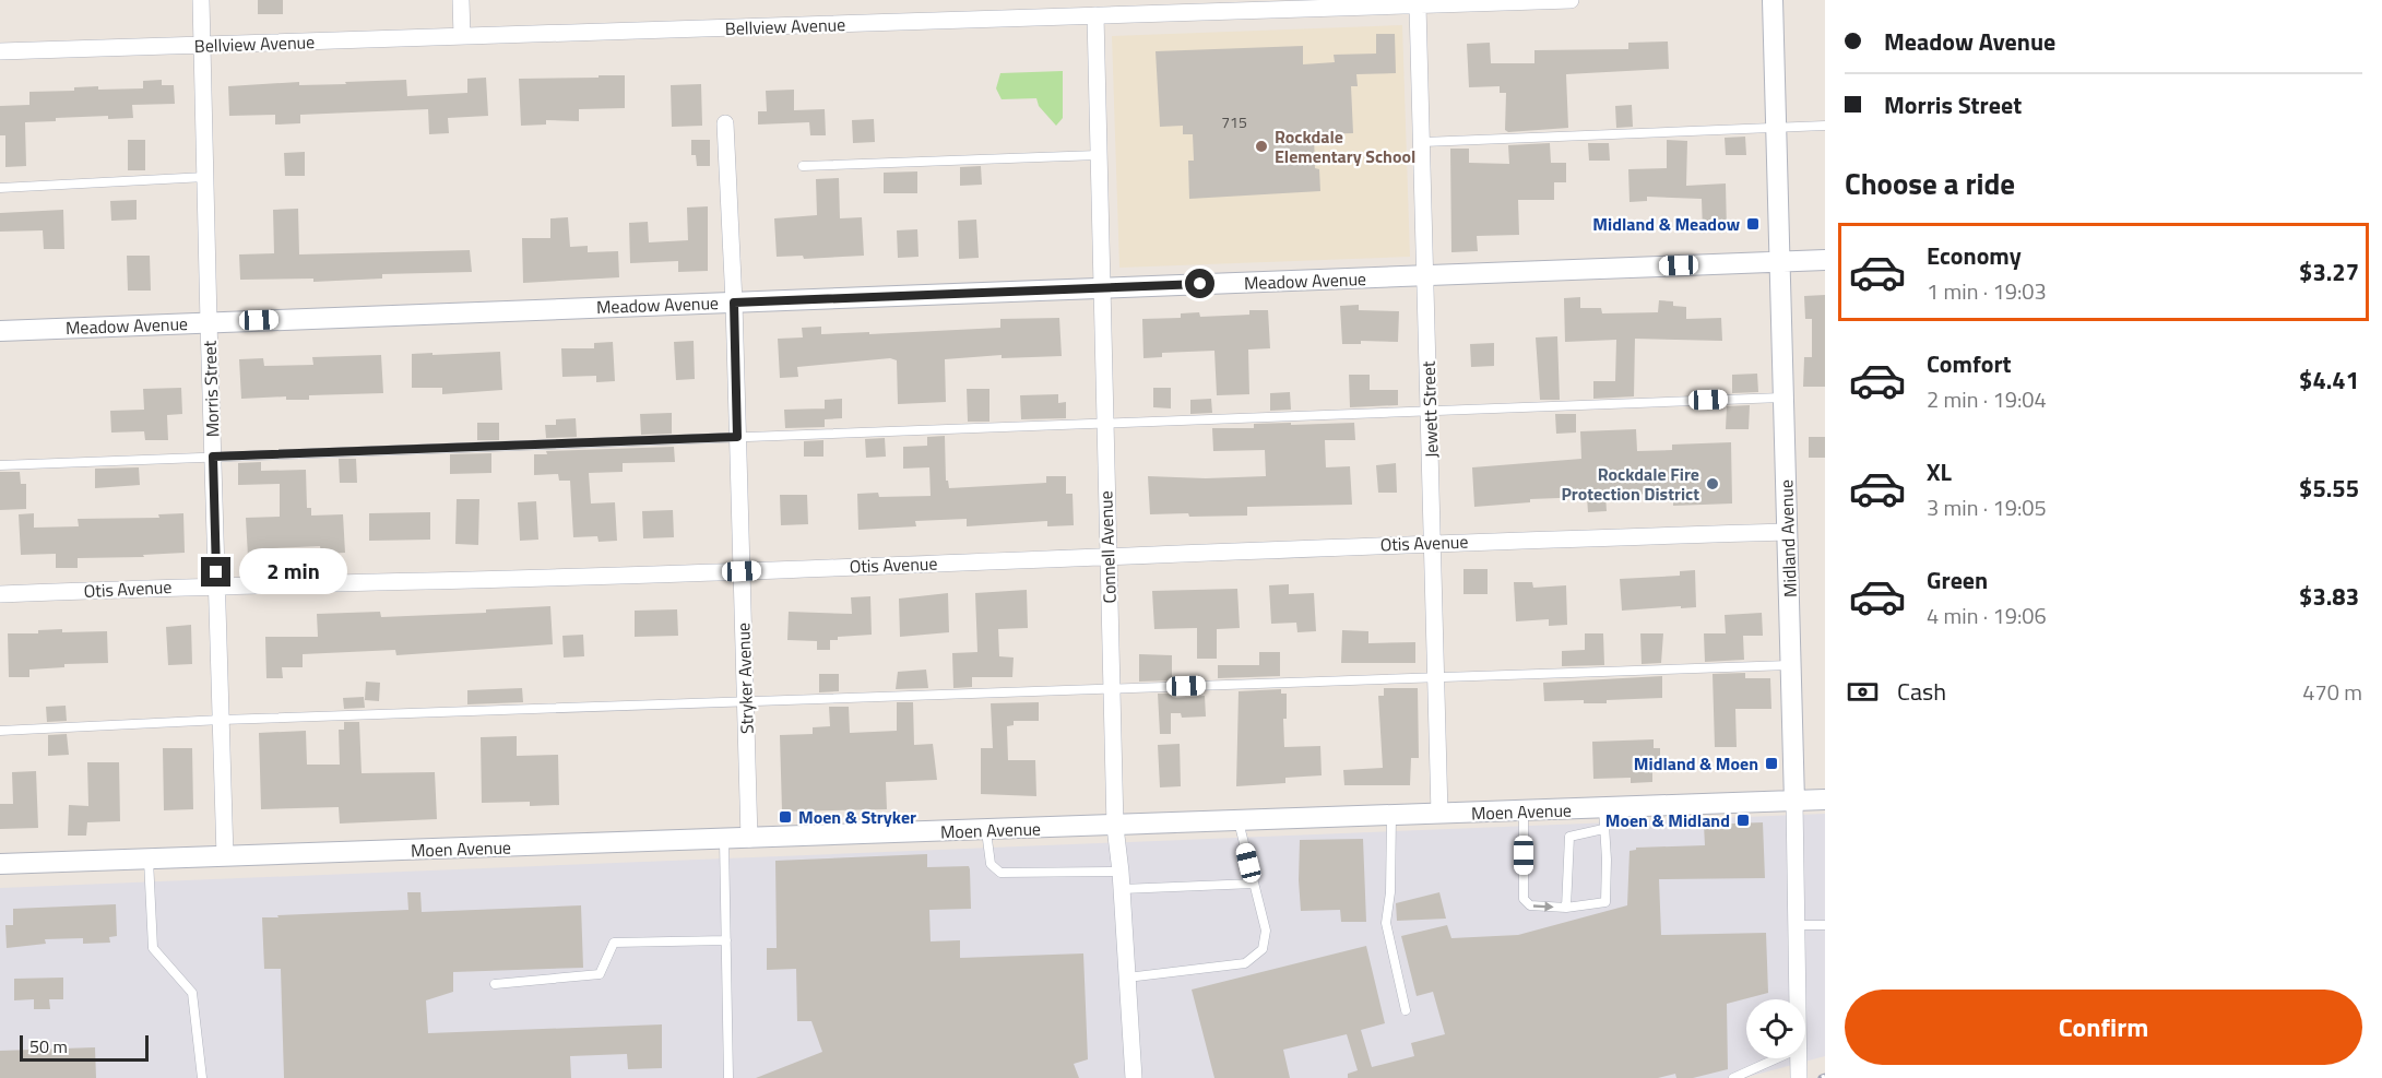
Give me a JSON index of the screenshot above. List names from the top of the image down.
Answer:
{
  "streets": {
    "street": [
      "Bellview Avenue",
      "Meadow Avenue",
      "Morris Street",
      "Jewett Street",
      "Midland Avenue",
      "Otis Avenue",
      "Connell Avenue",
      "Stryker Avenue",
      "Moen Avenue"
    ]
  },
  "crossings": [
    ["Bellview Avenue", "Morris Street"],
    ["Bellview Avenue", "Jewett Street"],
    ["Bellview Avenue", "Connell Avenue"],
    ["Meadow Avenue", "Morris Street"],
    ["Meadow Avenue", "Jewett Street"],
    ["Meadow Avenue", "Midland Avenue"],
    ["Meadow Avenue", "Connell Avenue"],
    ["Meadow Avenue", "Stryker Avenue"],
    ["Morris Street", "Otis Avenue"],
    ["Morris Street", "Moen Avenue"],
    ["Jewett Street", "Otis Avenue"],
    ["Jewett Street", "Moen Avenue"],
    ["Midland Avenue", "Otis Avenue"],
    ["Midland Avenue", "Moen Avenue"],
    ["Otis Avenue", "Connell Avenue"],
    ["Otis Avenue", "Stryker Avenue"],
    ["Connell Avenue", "Moen Avenue"],
    ["Stryker Avenue", "Moen Avenue"]
  ],
  "places": {
    "other": ["Rockdale Elementary School", "Rockdale Fire Protection District"],
    "transit": [
      "Midland & Meadow",
      "Midland & Moen",
      "Moen & Stryker",
      "Moen & Midland"
    ]
  },
  "house_numbers": ["715"],
  "scale_bar": "50 m",
  "page": {
    "banner": ["Meadow Avenue", "Morris Street"],
    "heading": "Choose a ride",
    "list": [
      {
        "name": "Economy",
        "note": "1 min · 19:03",
        "value": "$3.27"
      },
      {
        "name": "Comfort",
        "note": "2 min · 19:04",
        "value": "$4.41"
      },
      {
        "name": "XL",
        "note": "3 min · 19:05",
        "value": "$5.55"
      },
      {
        "name": "Green",
        "note": "4 min · 19:06",
        "value": "$3.83"
      }
    ],
    "bubble": "2 min",
    "pay": ["Cash", "470 m"],
    "buttons": "Confirm",
    "scale": "50 m"
  }
}
